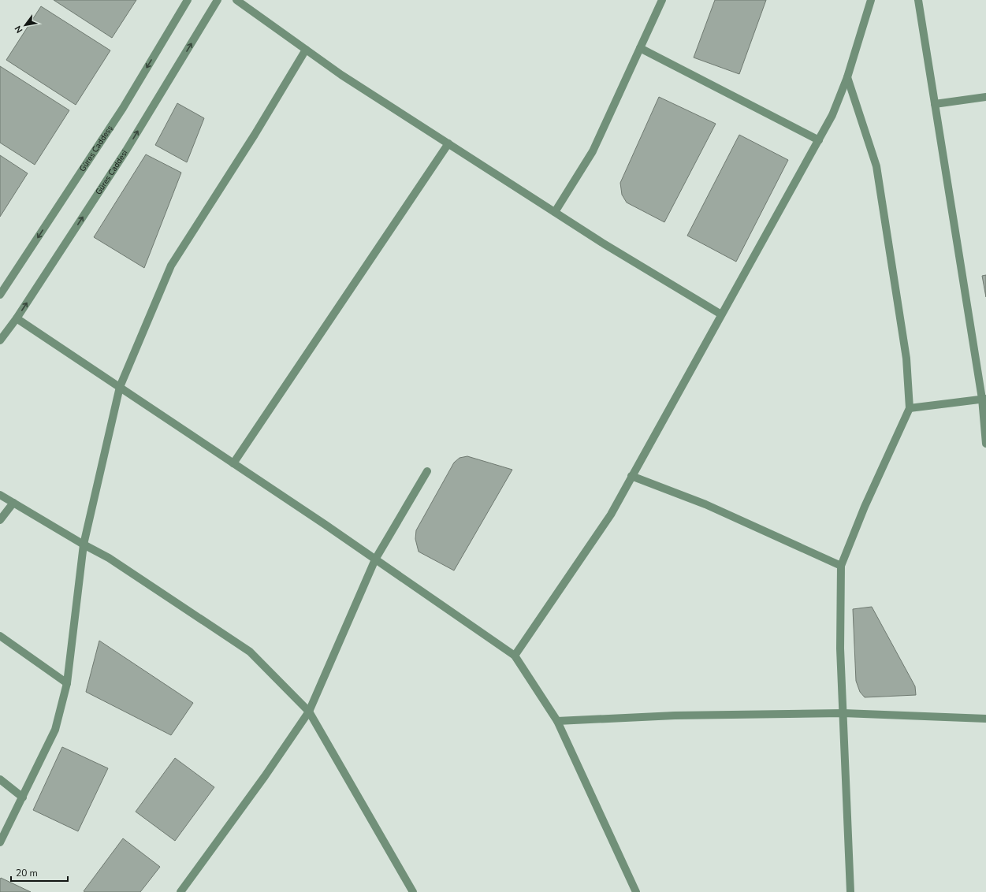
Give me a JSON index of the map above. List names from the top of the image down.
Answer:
{
  "streets": {
    "street": ["Güres Caddesş", "Güres Caddesi"]
  },
  "one_way": ["Güres Caddesş", "Güres Caddesi"],
  "scale_bar": "20 m",
  "north": "bottom left"
}
